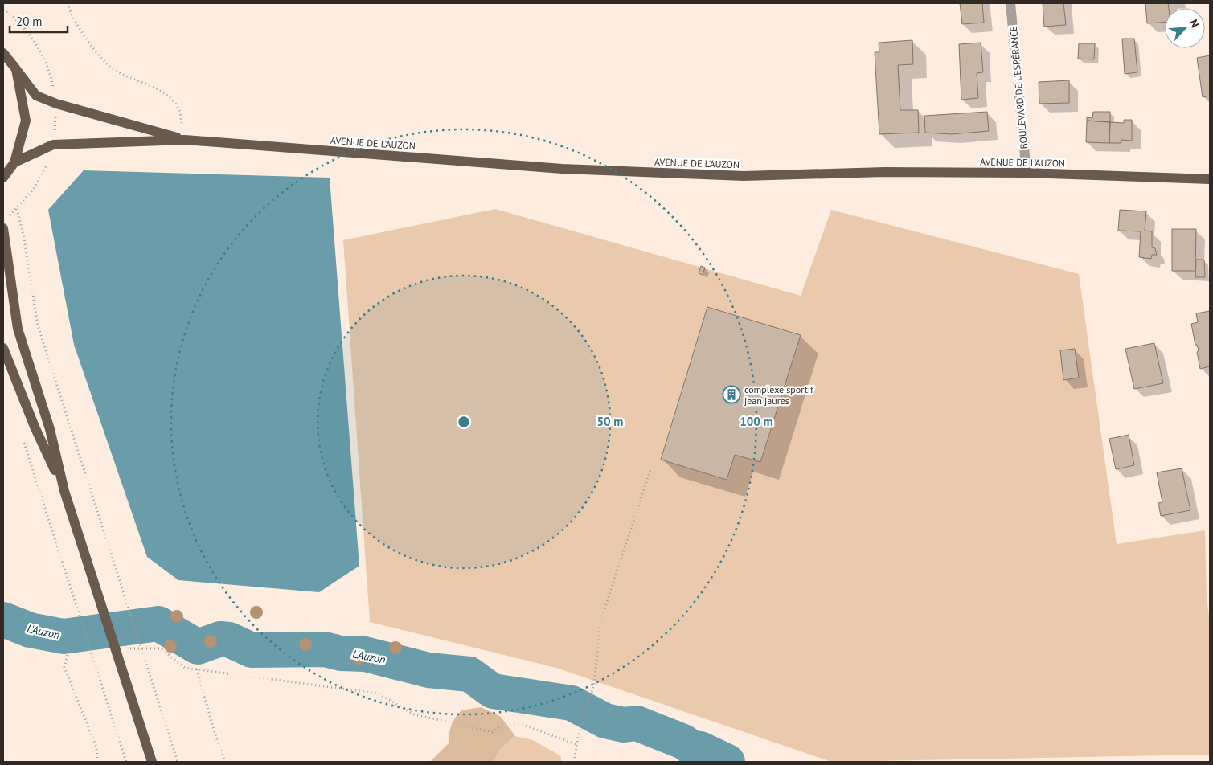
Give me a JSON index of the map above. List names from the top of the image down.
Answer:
{
  "streets": {
    "main road": ["AVENUE DE L'AUZON"],
    "street": ["BOULEVARD DE L'ESPÉRANCE"]
  },
  "crossings": [
    ["BOULEVARD DE L'ESPÉRANCE", "AVENUE DE L'AUZON"]
  ],
  "water": ["L'Auzon"],
  "places": {
    "building": ["complexe sportif jean jaures"]
  },
  "scale_bar": "20 m",
  "north": "top right",
  "rings": ["50 m", "100 m"]
}
